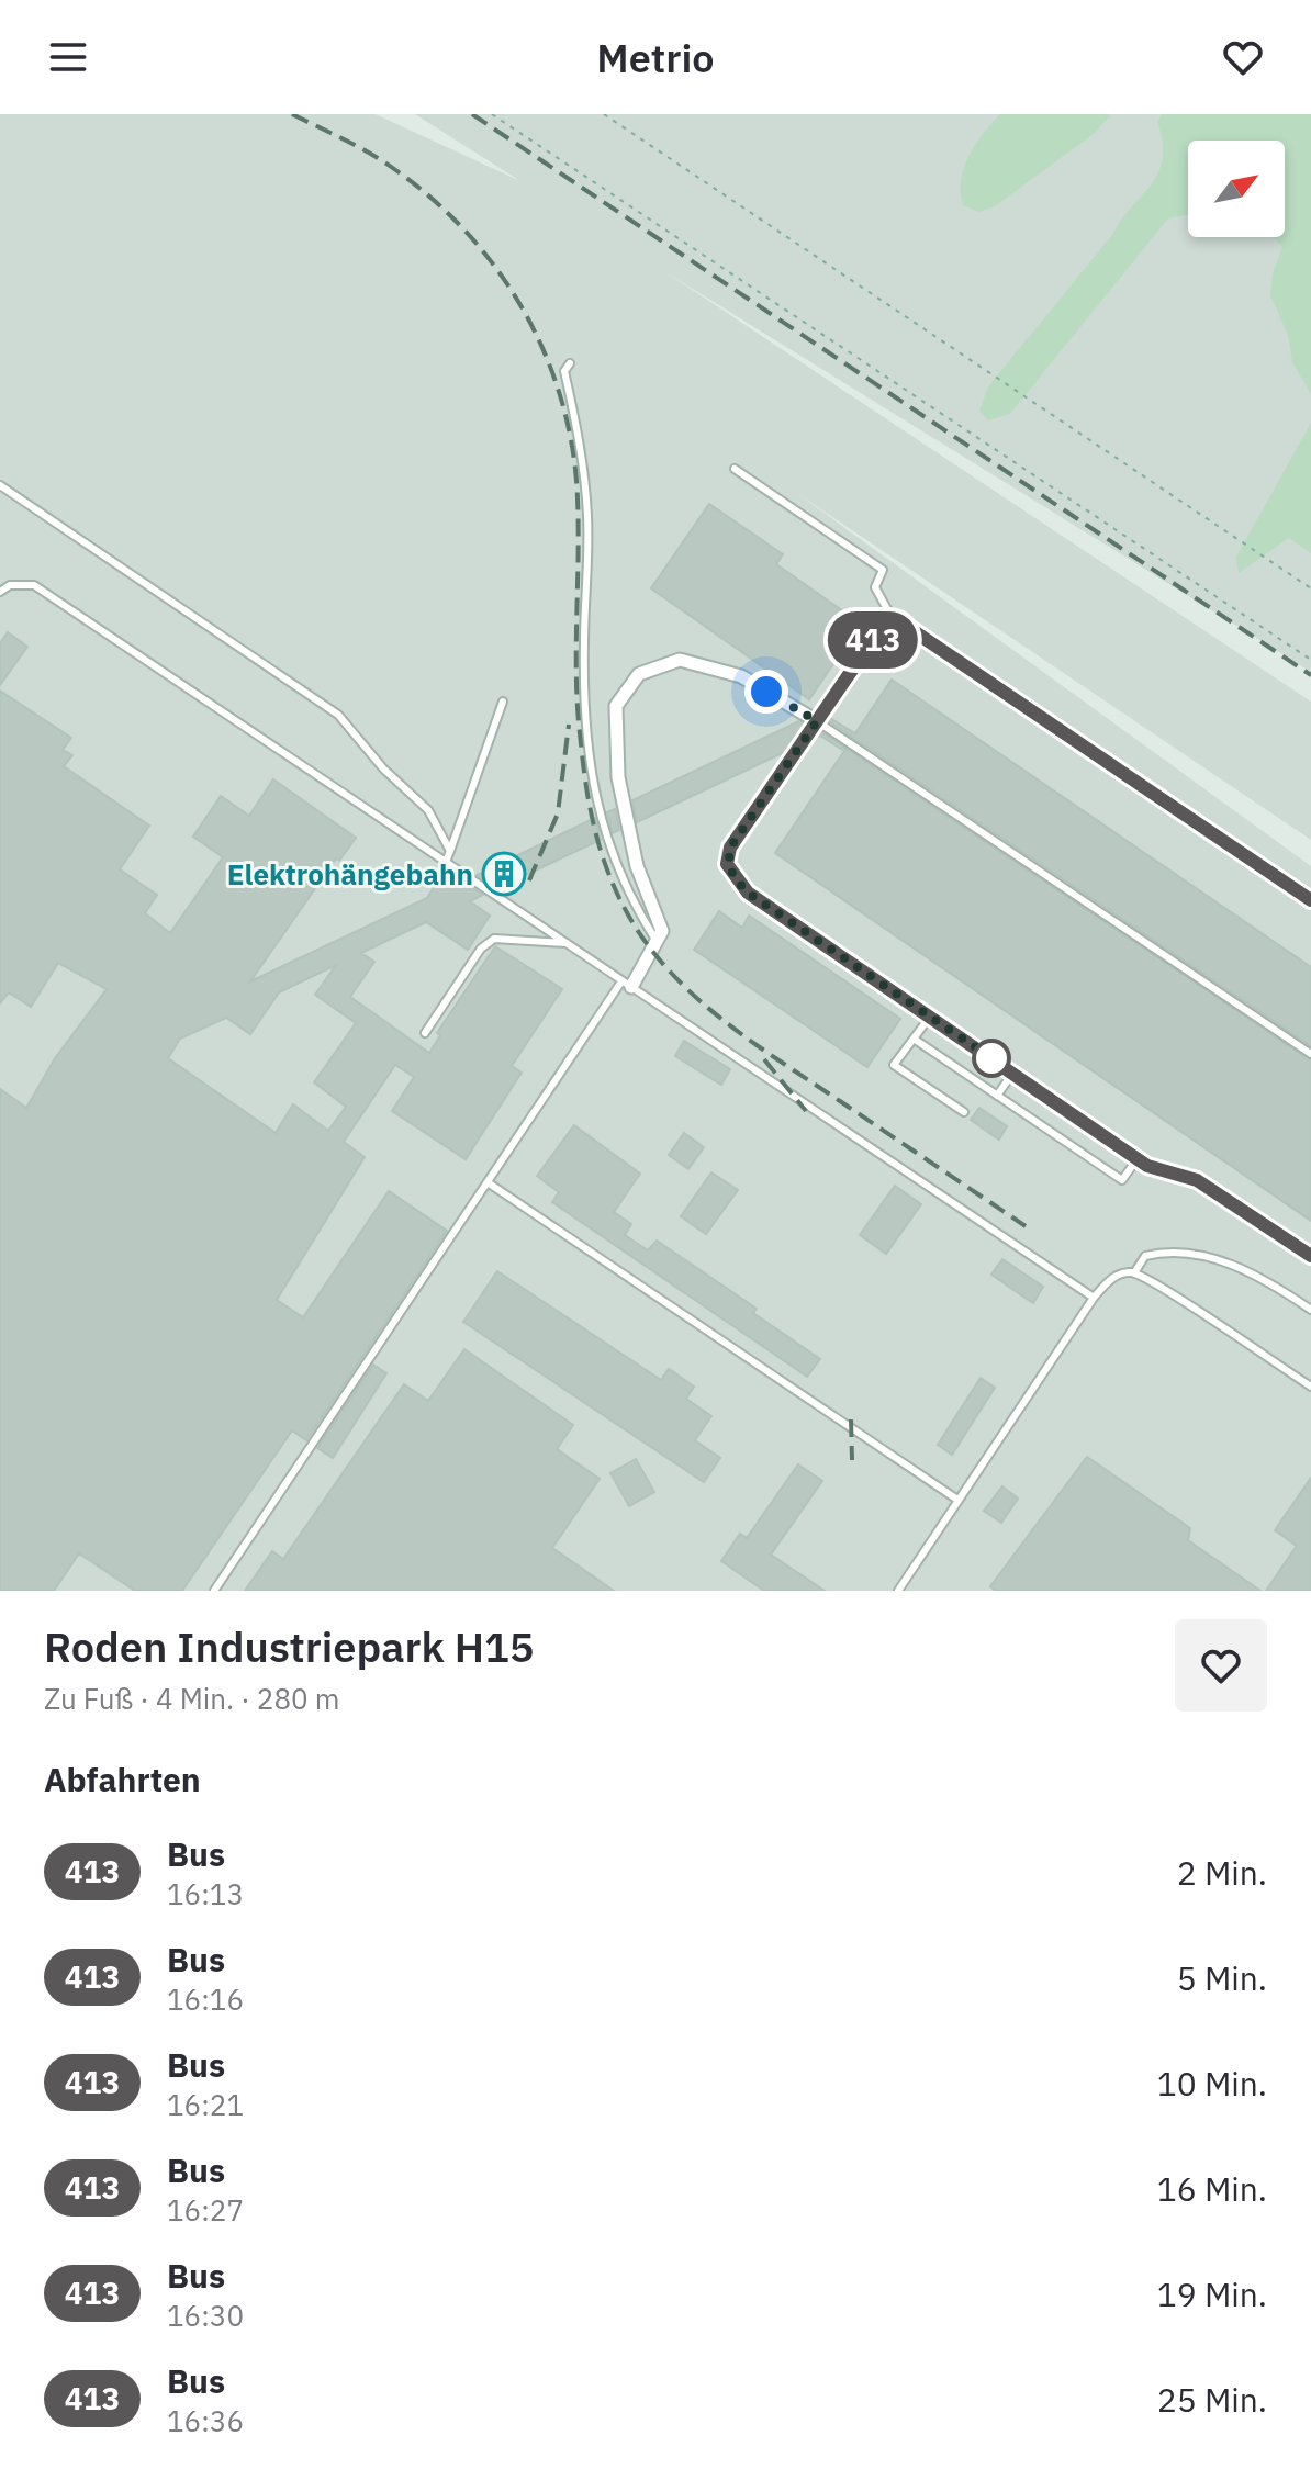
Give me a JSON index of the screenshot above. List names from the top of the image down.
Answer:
{
  "places": {
    "building": ["Elektrohängebahn"]
  },
  "lines": ["bus line 413"],
  "north": "top right",
  "page": {
    "header": "Metrio",
    "on_map": "413",
    "heading": [
      ["Roden Industriepark H15", "Zu Fuß · 4 Min. · 280 m"],
      "Abfahrten"
    ],
    "list": [
      {
        "mark": "413",
        "name": "Bus",
        "note": "16:13",
        "value": "2 Min."
      },
      {
        "mark": "413",
        "name": "Bus",
        "note": "16:16",
        "value": "5 Min."
      },
      {
        "mark": "413",
        "name": "Bus",
        "note": "16:21",
        "value": "10 Min."
      },
      {
        "mark": "413",
        "name": "Bus",
        "note": "16:27",
        "value": "16 Min."
      },
      {
        "mark": "413",
        "name": "Bus",
        "note": "16:30",
        "value": "19 Min."
      },
      {
        "mark": "413",
        "name": "Bus",
        "note": "16:36",
        "value": "25 Min."
      }
    ]
  }
}
